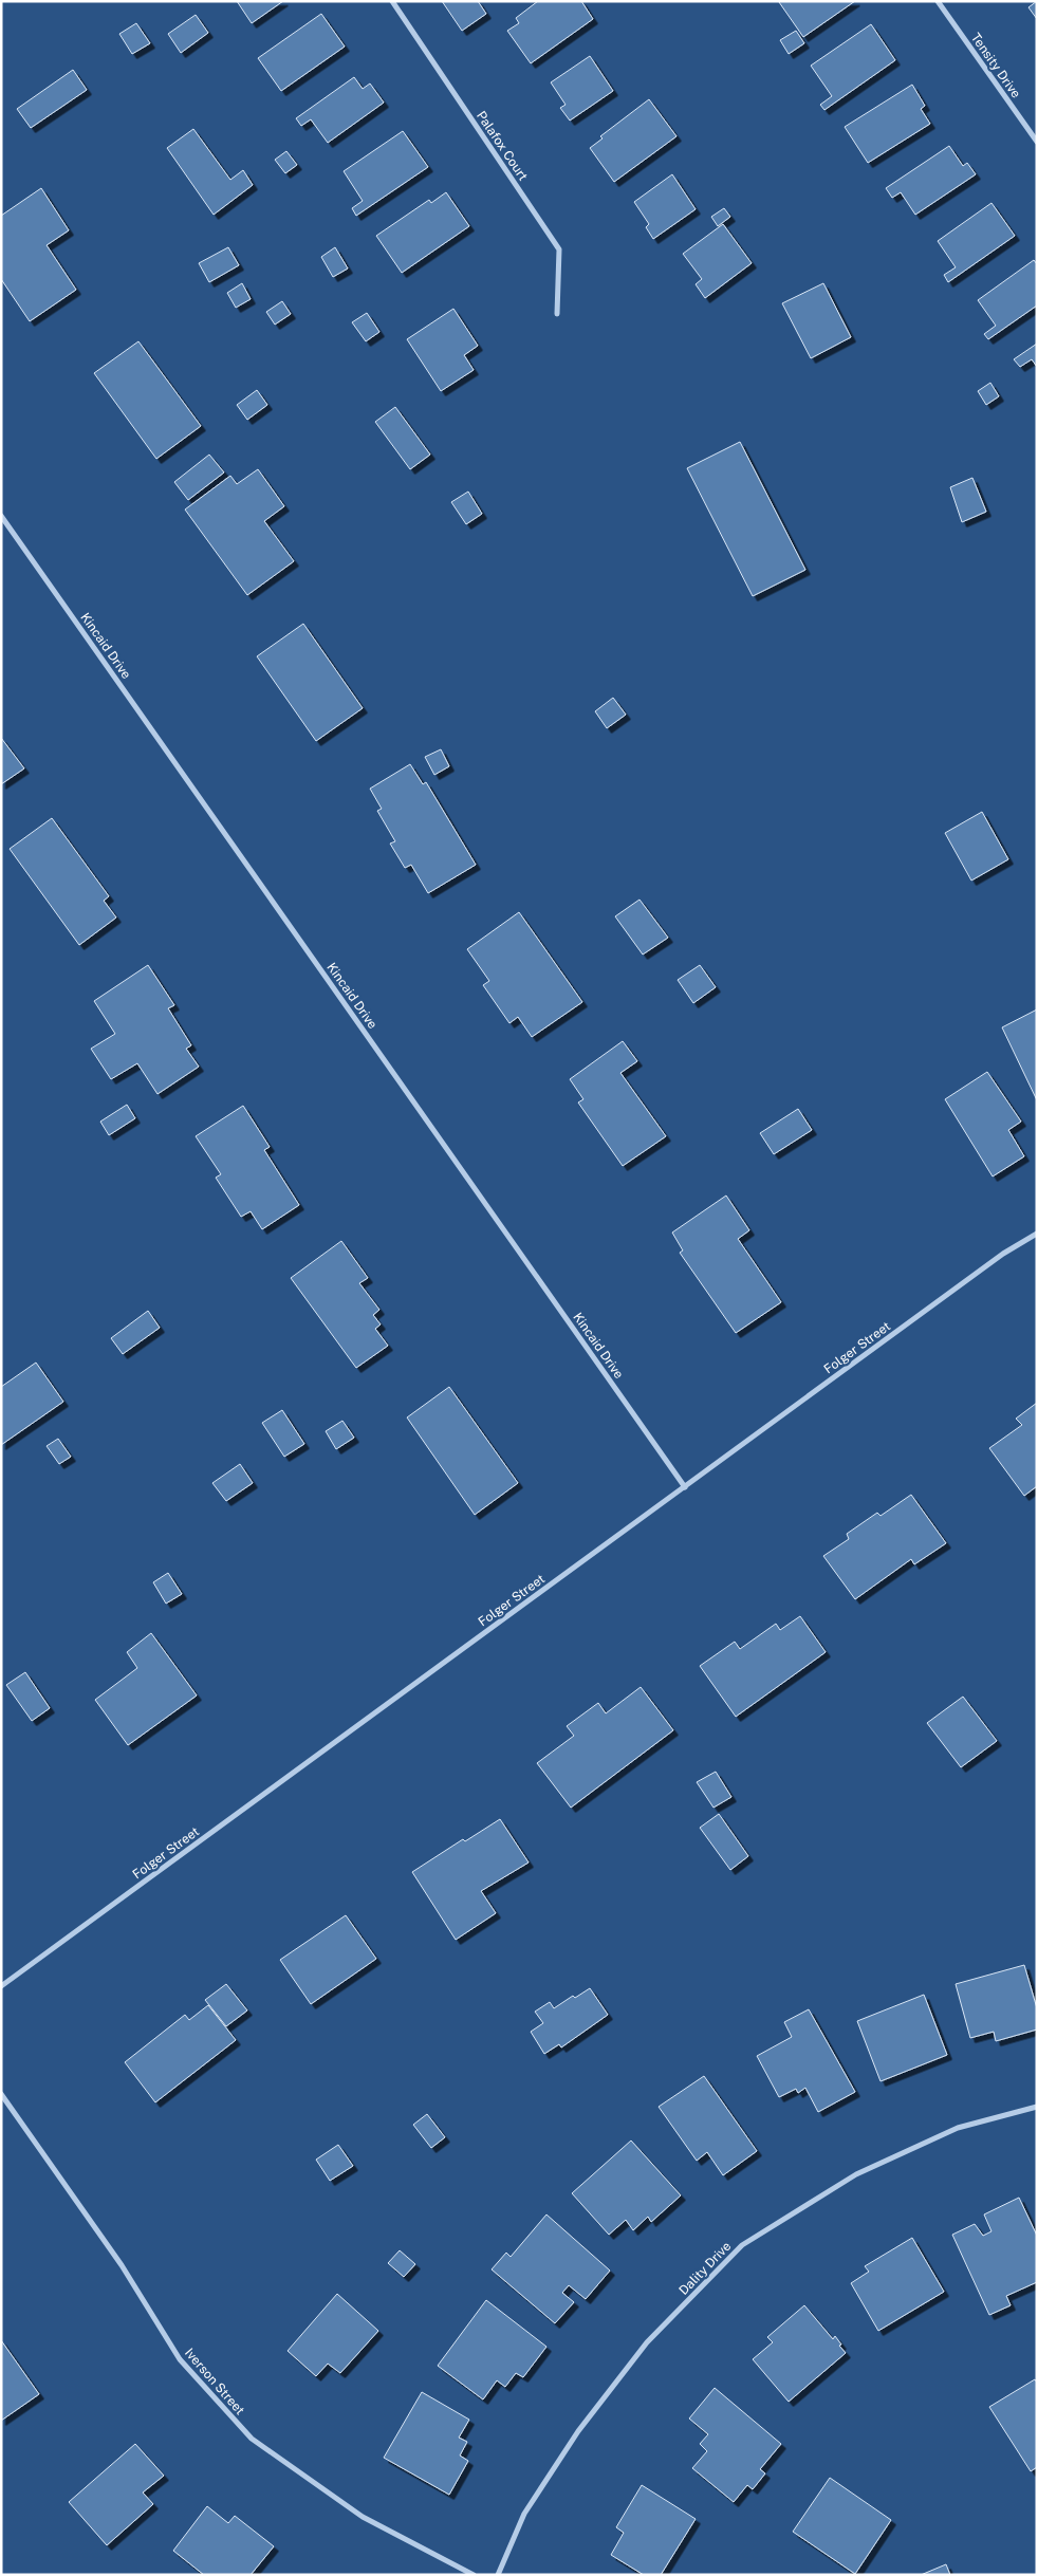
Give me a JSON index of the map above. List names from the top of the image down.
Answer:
{
  "streets": {
    "street": [
      "Tensity Drive",
      "Palafox Court",
      "Kincaid Drive",
      "Folger Street",
      "Dality Drive",
      "Iverson Street"
    ]
  },
  "crossings": [
    ["Kincaid Drive", "Folger Street"]
  ]
}
